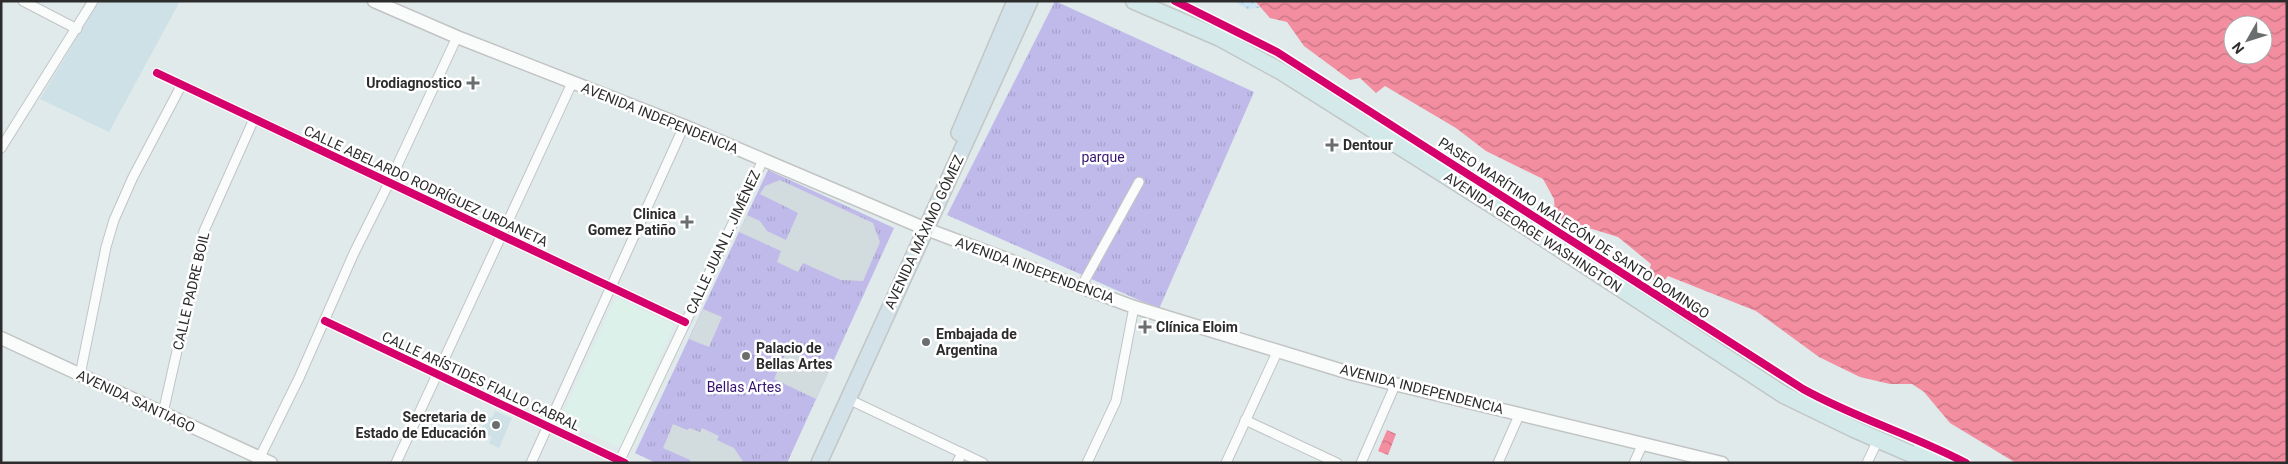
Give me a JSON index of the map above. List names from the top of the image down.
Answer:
{
  "streets": {
    "highway": ["AVENIDA GEORGE WASHINGTON"],
    "main road": ["AVENIDA INDEPENDENCIA", "AVENIDA MÁXIMO GÓMEZ", "AVENIDA SANTIAGO"],
    "street": [
      "CALLE ABELARDO RODRÍGUEZ URDANETA",
      "CALLE JUAN L. JIMÉNEZ",
      "CALLE PADRE BOIL",
      "CALLE ARÍSTIDES FIALLO CABRAL"
    ],
    "cycle path": ["PASEO MARÍTIMO MALECÓN DE SANTO DOMINGO"]
  },
  "crossings": [
    ["AVENIDA INDEPENDENCIA", "AVENIDA MÁXIMO GÓMEZ"],
    ["AVENIDA INDEPENDENCIA", "CALLE JUAN L. JIMÉNEZ"],
    ["CALLE ABELARDO RODRÍGUEZ URDANETA", "CALLE JUAN L. JIMÉNEZ"],
    ["CALLE ABELARDO RODRÍGUEZ URDANETA", "CALLE PADRE BOIL"],
    ["CALLE JUAN L. JIMÉNEZ", "CALLE ARÍSTIDES FIALLO CABRAL"],
    ["CALLE PADRE BOIL", "AVENIDA SANTIAGO"]
  ],
  "parks": ["parque", "Bellas Artes"],
  "places": {
    "health": [
      "Urodiagnostico",
      "Dentour",
      "Clinica Gomez Patiño",
      "Clínica Eloim"
    ],
    "other": ["Embajada de Argentina", "Palacio de Bellas Artes", "Secretaria de Estado de Educación"]
  },
  "north": "bottom left"
}
